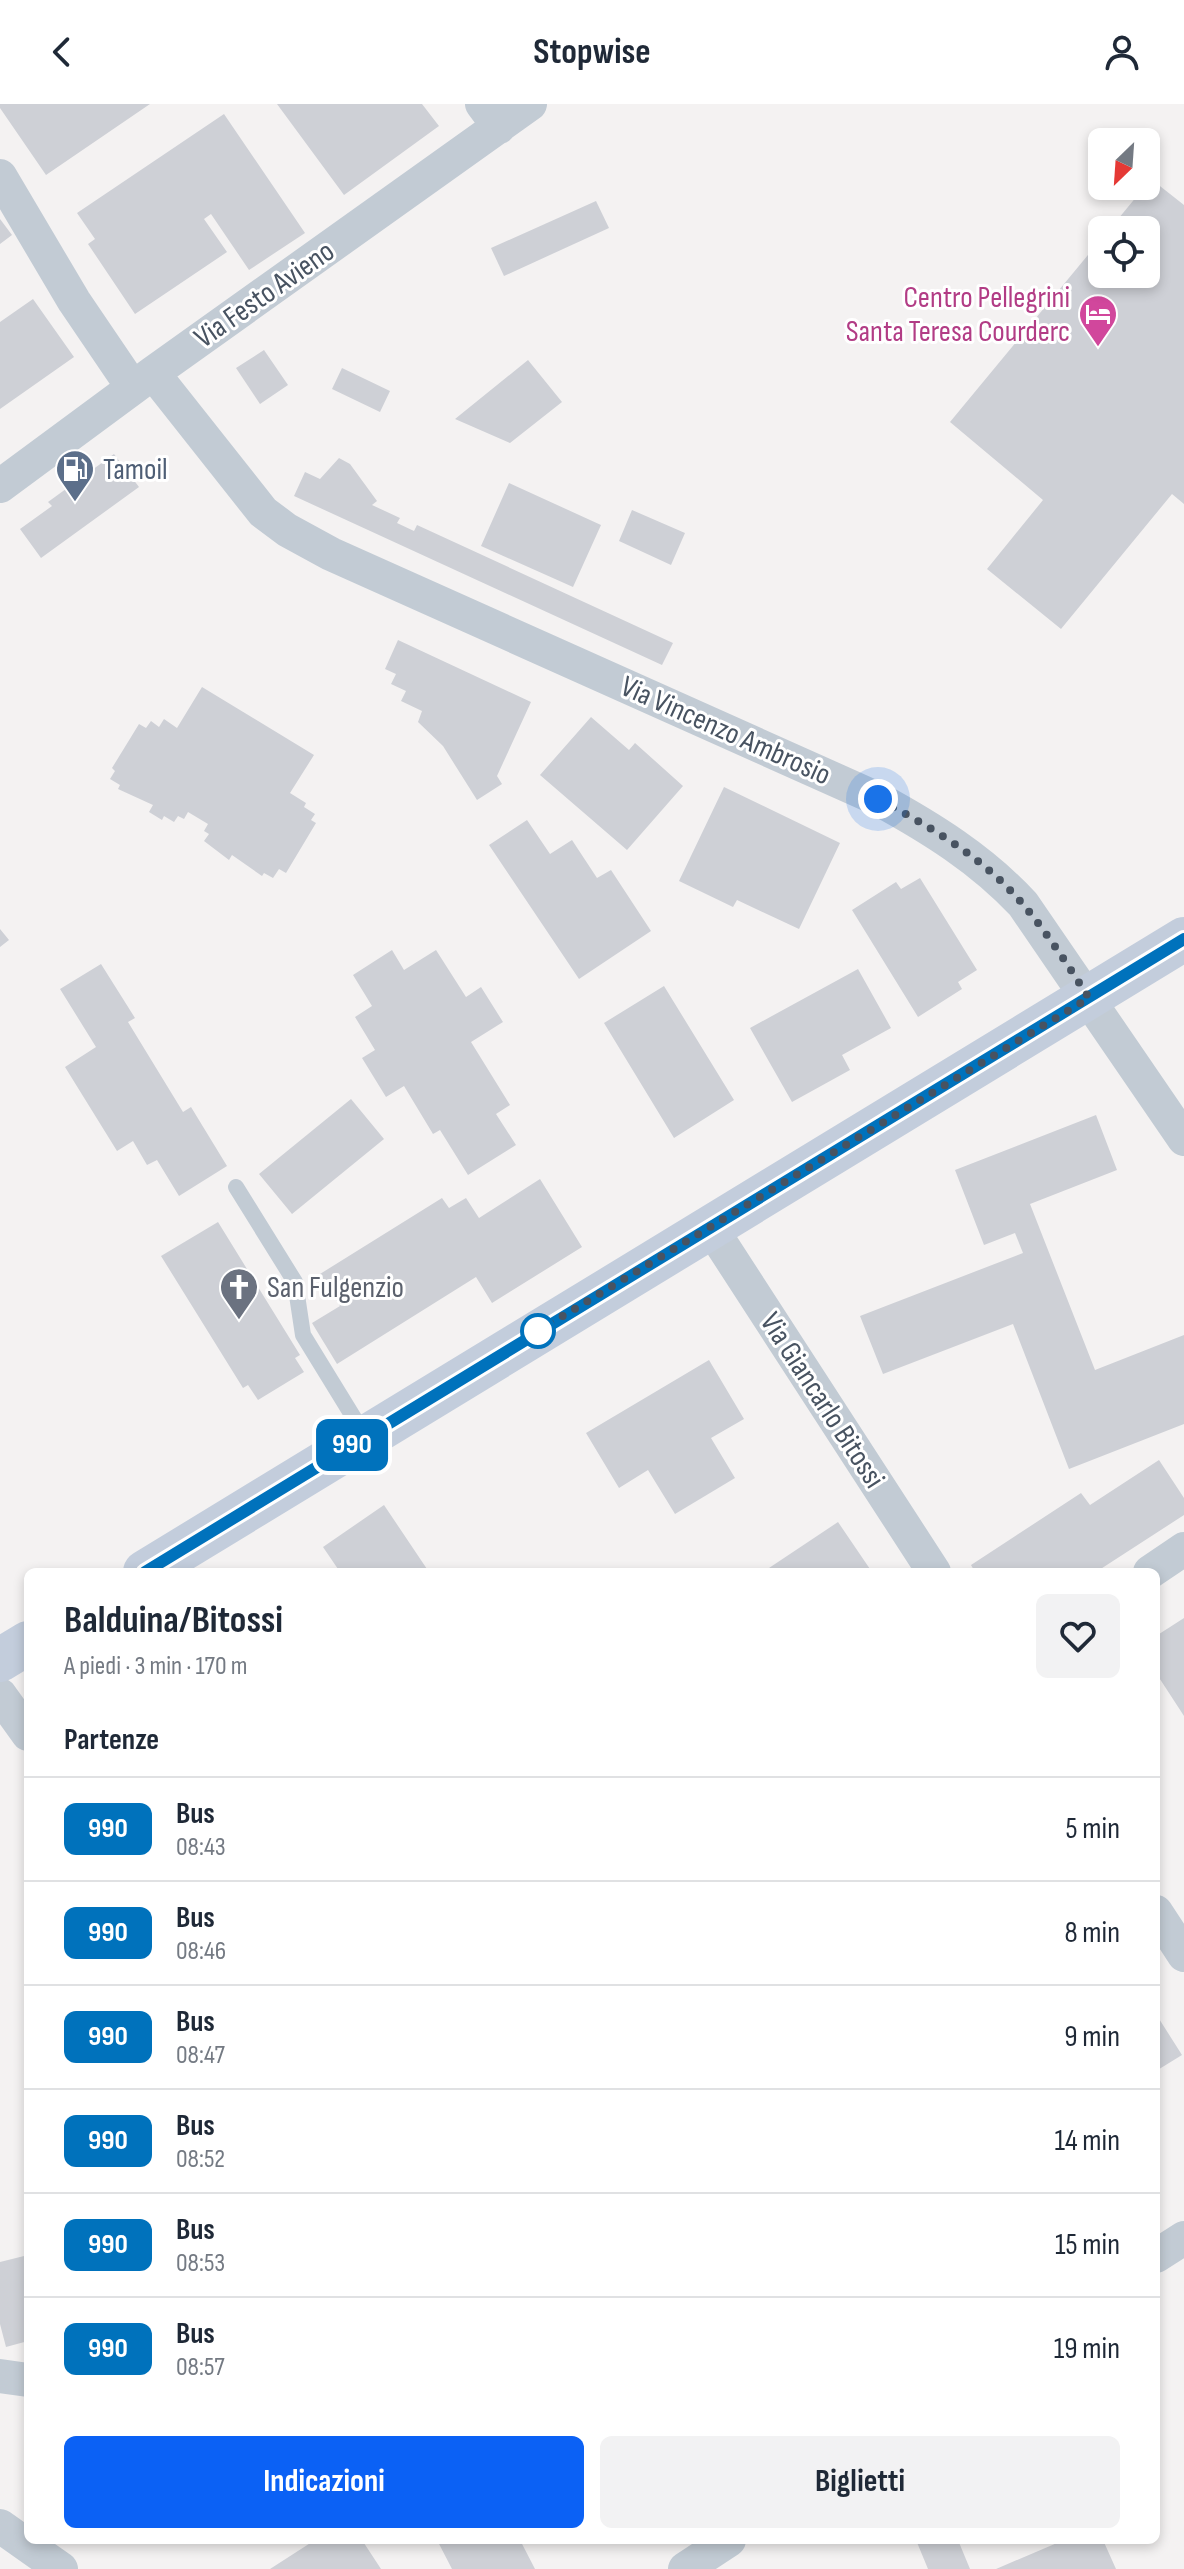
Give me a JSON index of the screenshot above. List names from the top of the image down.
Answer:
{
  "streets": {
    "street": ["Via Festo Avieno", "Via Vincenzo Ambrosio", "Via Giancarlo Bitossi"]
  },
  "crossings": [
    ["Via Festo Avieno", "Via Vincenzo Ambrosio"]
  ],
  "places": {
    "hotel": ["Centro Pellegrini Santa Teresa Courderc"],
    "fuel station": ["Tamoil"],
    "church": ["San Fulgenzio"]
  },
  "lines": ["bus line 990"],
  "north": "bottom left",
  "page": {
    "header": "Stopwise",
    "on_map": "990",
    "heading": [
      ["Balduina/Bitossi", "A piedi · 3 min · 170 m"],
      "Partenze"
    ],
    "list": [
      {
        "mark": "990",
        "name": "Bus",
        "note": "08:43",
        "value": "5 min"
      },
      {
        "mark": "990",
        "name": "Bus",
        "note": "08:46",
        "value": "8 min"
      },
      {
        "mark": "990",
        "name": "Bus",
        "note": "08:47",
        "value": "9 min"
      },
      {
        "mark": "990",
        "name": "Bus",
        "note": "08:52",
        "value": "14 min"
      },
      {
        "mark": "990",
        "name": "Bus",
        "note": "08:53",
        "value": "15 min"
      },
      {
        "mark": "990",
        "name": "Bus",
        "note": "08:57",
        "value": "19 min"
      }
    ],
    "buttons": ["Indicazioni", "Biglietti"]
  }
}
